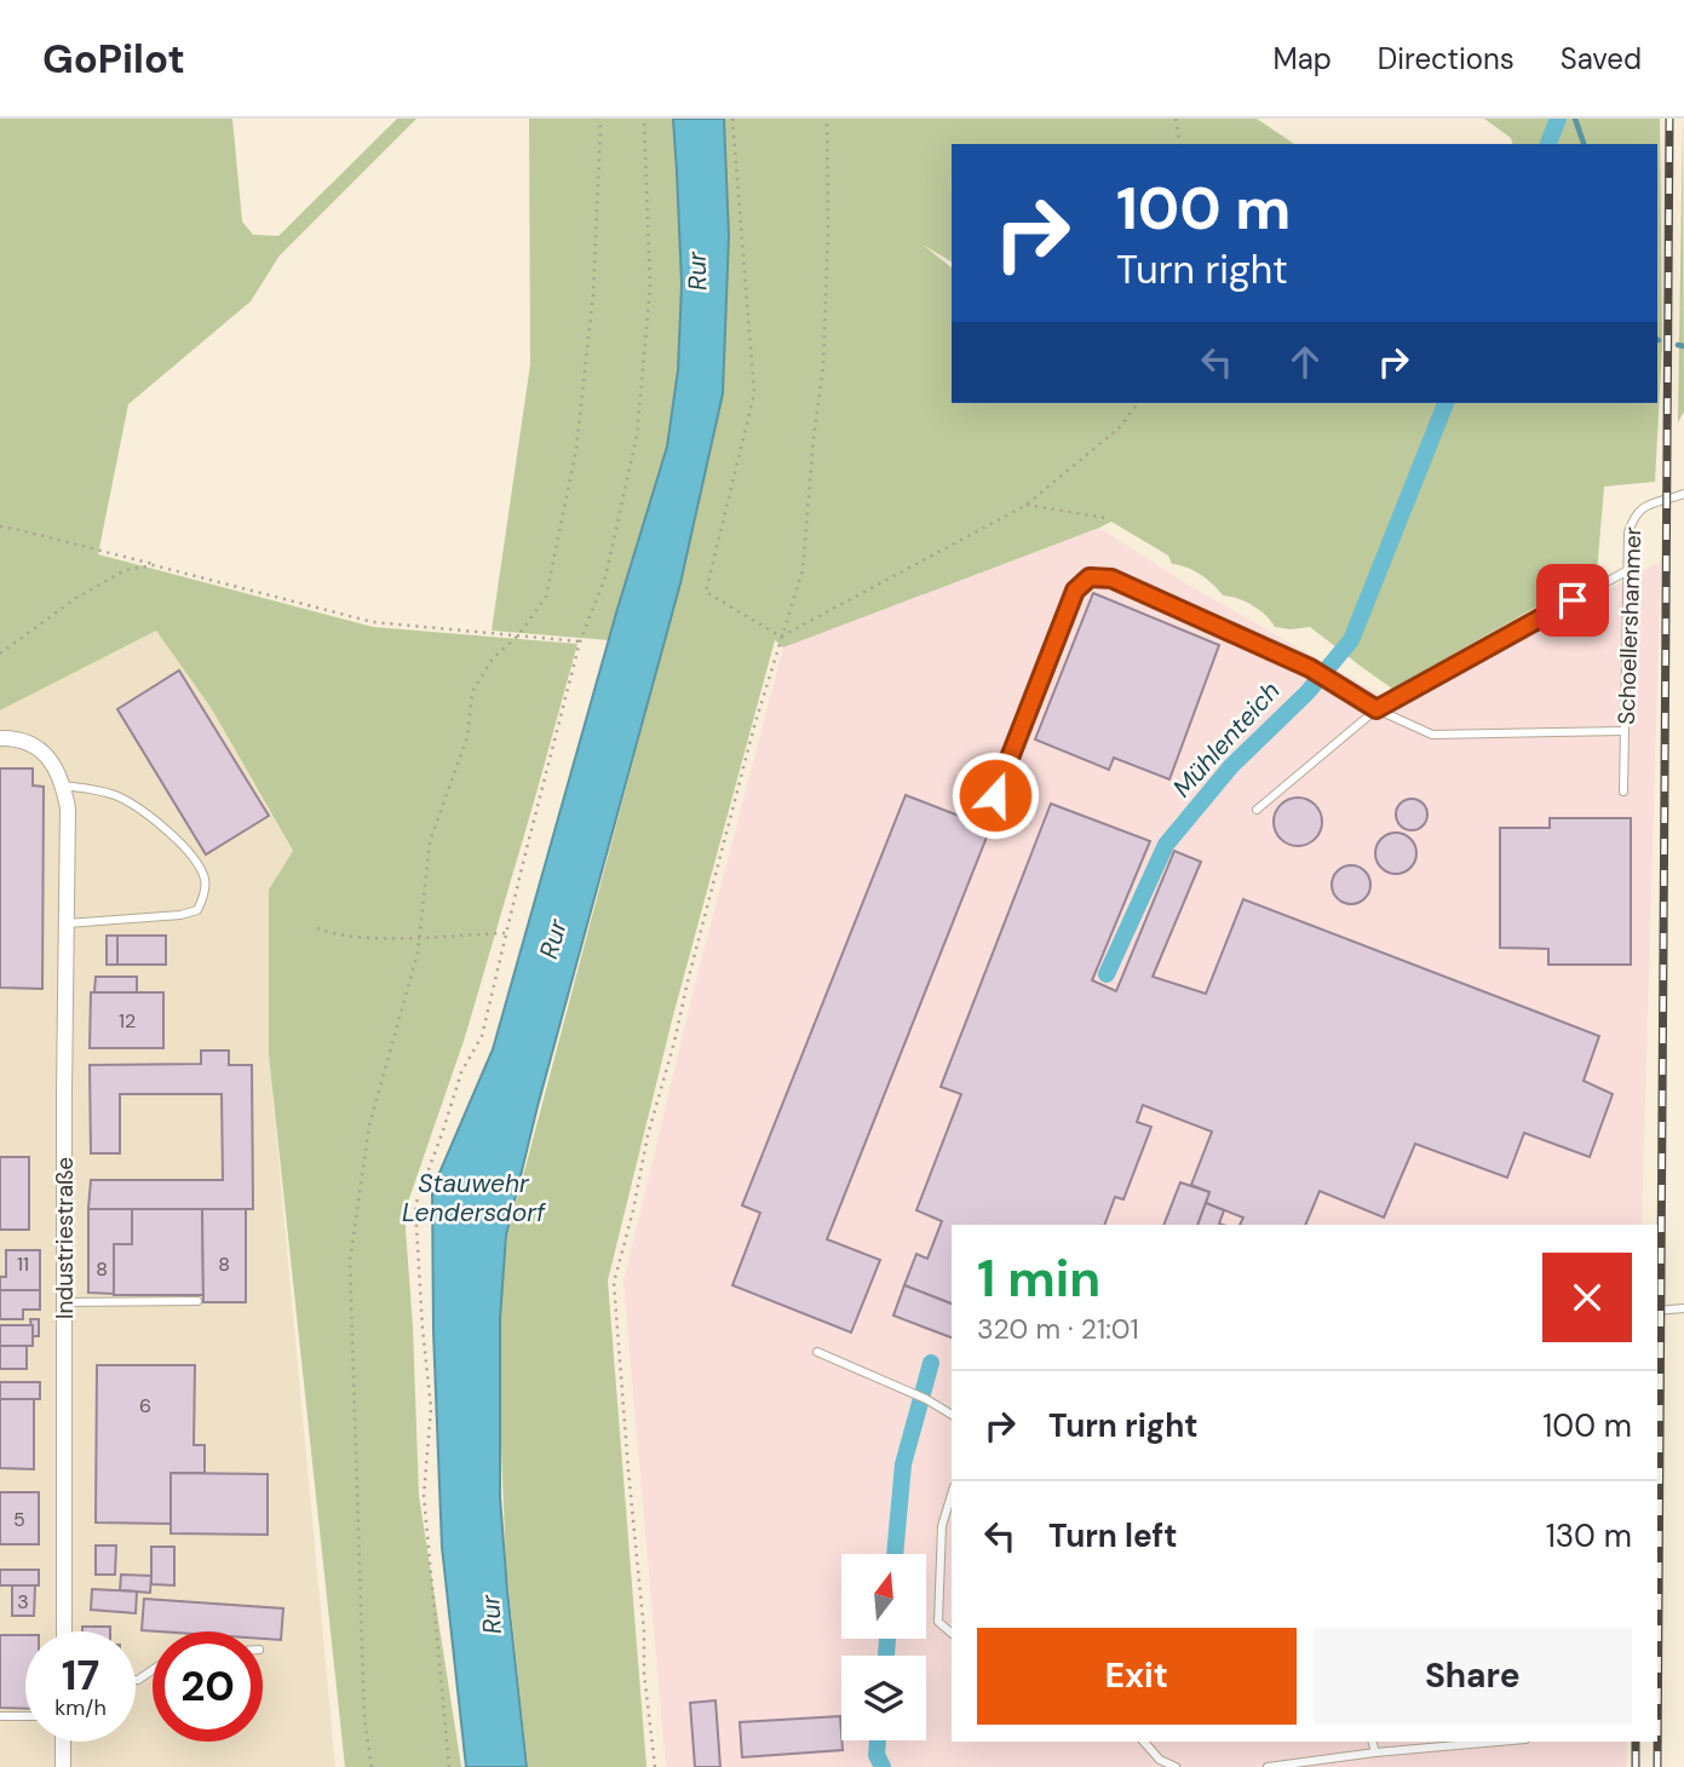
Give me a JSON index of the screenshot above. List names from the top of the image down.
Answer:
{
  "streets": {
    "street": ["Industriestraße"],
    "lane": ["Schoellershammer"]
  },
  "water": ["Rur", "Mühlenteich", "Stauwehr Lendersdorf"],
  "house_numbers": [
    "12",
    "11",
    "8",
    "8",
    "6",
    "5",
    "3"
  ],
  "north": "top",
  "page": {
    "header": "GoPilot",
    "nav": ["Map", "Directions", "Saved"],
    "turn": ["100 m", "Turn right"],
    "heading": ["1 min", "320 m · 21:01"],
    "list": [
      {
        "name": "Turn right",
        "value": "100 m"
      },
      {
        "name": "Turn left",
        "value": "130 m"
      }
    ],
    "buttons": ["Exit", "Share"],
    "speed": "17 km/h",
    "limit": "20"
  }
}
